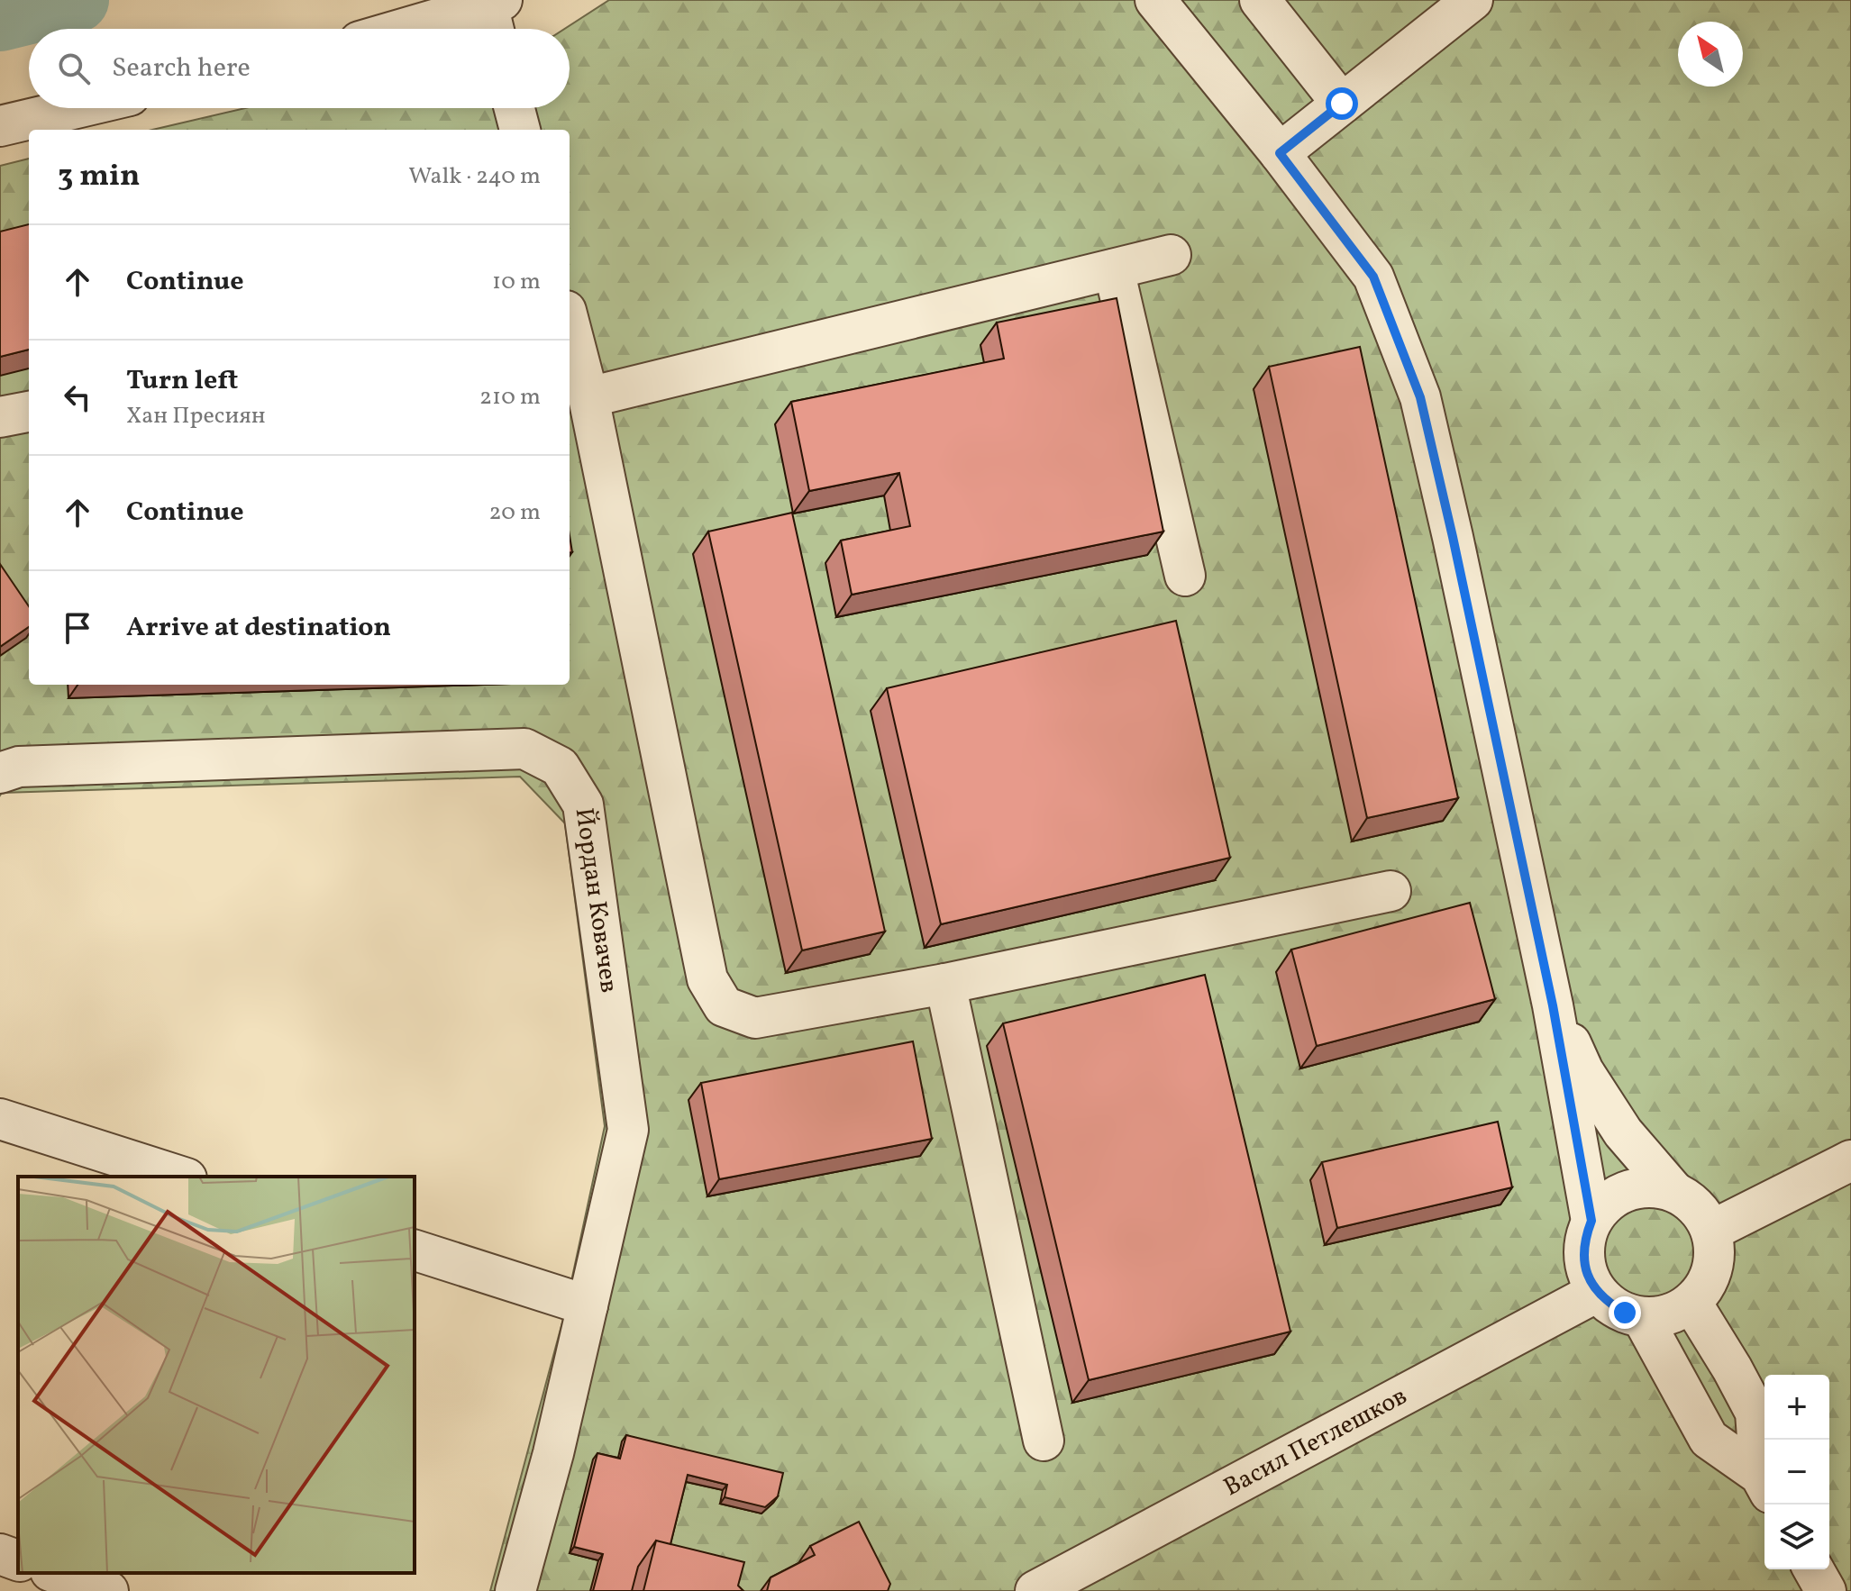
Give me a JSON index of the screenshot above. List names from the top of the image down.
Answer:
{
  "streets": {
    "street": ["Йордан Ковачев", "Васил Петлешков"]
  },
  "north": "top left",
  "page": {
    "search": "Search here",
    "heading": ["3 min", "Walk · 240 m"],
    "list": [
      ["Continue", "10 m"],
      ["Turn left", "Хан Пресиян", "210 m"],
      ["Continue", "20 m"],
      "Arrive at destination"
    ],
    "map_buttons": ["+", "−"]
  }
}
